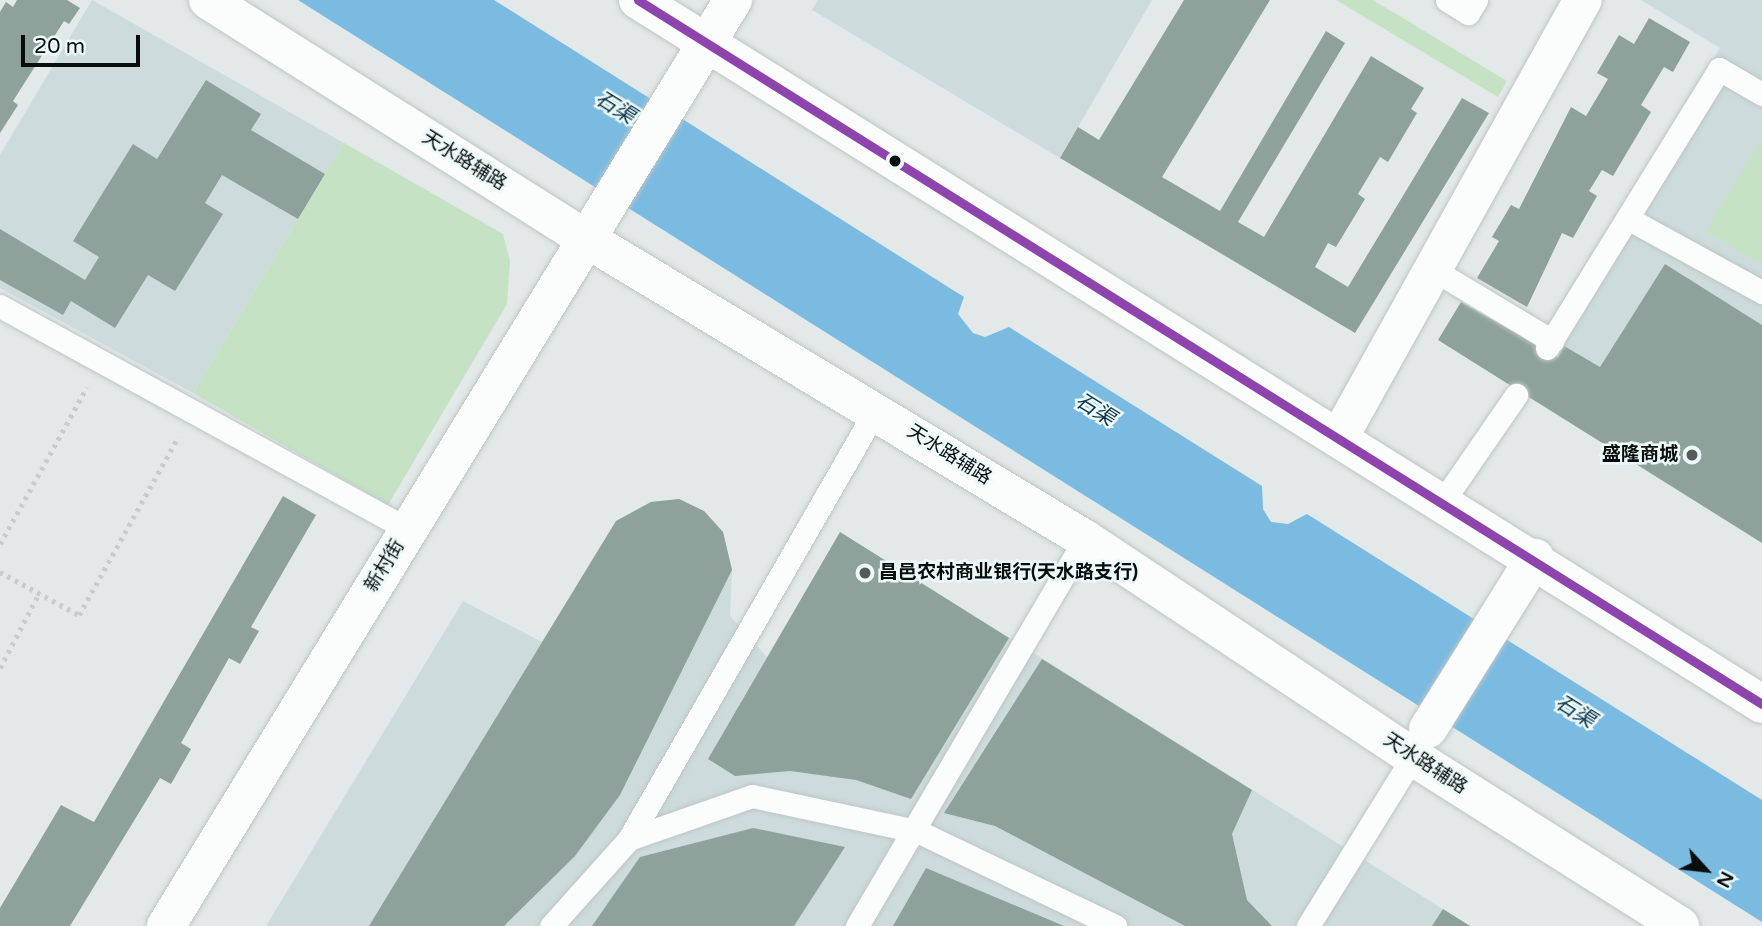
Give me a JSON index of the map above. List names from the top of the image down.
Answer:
{
  "streets": {
    "street": ["天水路辅路", "新村街"]
  },
  "crossings": [
    ["天水路辅路", "新村街"]
  ],
  "water": ["石渠"],
  "places": ["盛隆商城", "昌邑农村商业银行(天水路支行)"],
  "scale_bar": "20 m",
  "north": "bottom right"
}
